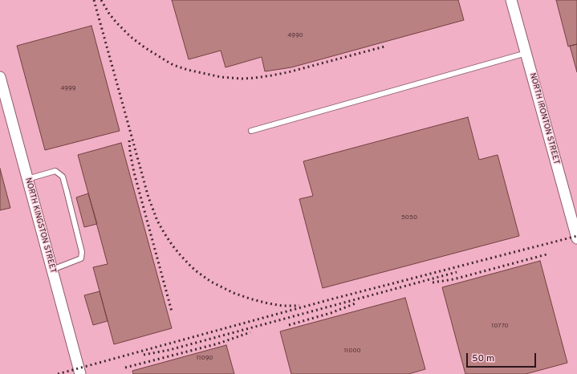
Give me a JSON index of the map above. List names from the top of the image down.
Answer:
{
  "streets": {
    "street": ["NORTH IRONTON STREET", "NORTH KINGSTON STREET"]
  },
  "house_numbers": [
    "4990",
    "4999",
    "5050",
    "10770",
    "11000",
    "11090"
  ],
  "scale_bar": "50 m"
}
